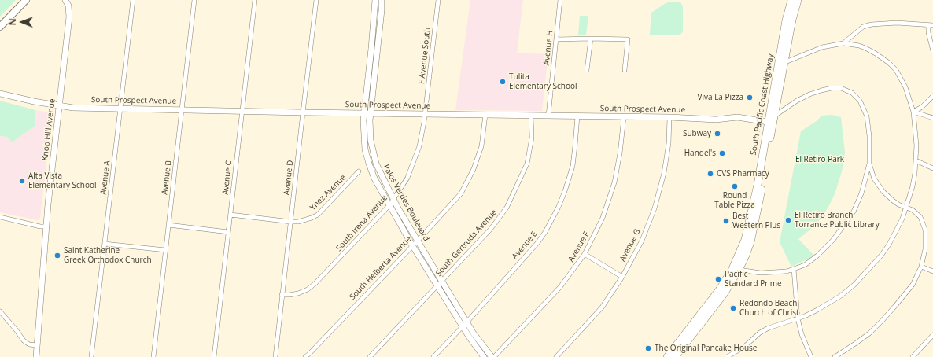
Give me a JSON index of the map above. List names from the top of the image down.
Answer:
{
  "streets": {
    "highway": ["South Pacific Coast Highway"],
    "main road": ["South Prospect Avenue", "Knob Hill Avenue", "Palos Verdes Boulevard"],
    "street": [
      "Avenue H",
      "F Avenue South",
      "Avenue A",
      "Avenue B",
      "Avenue C",
      "Avenue D",
      "Ynez Avenue",
      "South Irena Avenue",
      "South Gertruda Avenue",
      "Avenue E",
      "Avenue G",
      "Avenue F",
      "South Helberta Avenue"
    ]
  },
  "crossings": [
    ["Avenue H", "South Prospect Avenue"],
    ["F Avenue South", "South Prospect Avenue"],
    ["F Avenue South", "South Irena Avenue"],
    ["South Prospect Avenue", "South Pacific Coast Highway"],
    ["South Prospect Avenue", "Knob Hill Avenue"],
    ["South Prospect Avenue", "Avenue A"],
    ["South Prospect Avenue", "Avenue B"],
    ["South Prospect Avenue", "Avenue C"],
    ["South Prospect Avenue", "Avenue D"],
    ["South Prospect Avenue", "Palos Verdes Boulevard"],
    ["South Prospect Avenue", "South Irena Avenue"],
    ["South Prospect Avenue", "South Gertruda Avenue"],
    ["South Prospect Avenue", "Avenue E"],
    ["South Prospect Avenue", "Avenue G"],
    ["South Prospect Avenue", "Avenue F"],
    ["South Prospect Avenue", "South Helberta Avenue"],
    ["Avenue C", "Ynez Avenue"],
    ["Avenue D", "Ynez Avenue"],
    ["Avenue D", "South Irena Avenue"],
    ["Palos Verdes Boulevard", "South Irena Avenue"],
    ["Palos Verdes Boulevard", "South Gertruda Avenue"],
    ["Palos Verdes Boulevard", "Avenue E"],
    ["Palos Verdes Boulevard", "Avenue F"],
    ["Palos Verdes Boulevard", "South Helberta Avenue"]
  ],
  "parks": ["El Retiro Park"],
  "places": [
    "Tulita Elementary School",
    "Viva La Pizza",
    "Subway",
    "Handel's",
    "CVS Pharmacy",
    "Alta Vista Elementary School",
    "Round Table Pizza",
    "El Retiro Branch Torrance Public Library",
    "Best Western Plus",
    "Saint Katherine Greek Orthodox Church",
    "Pacific Standard Prime",
    "Redondo Beach Church of Christ",
    "The Original Pancake House"
  ],
  "north": "left"
}
